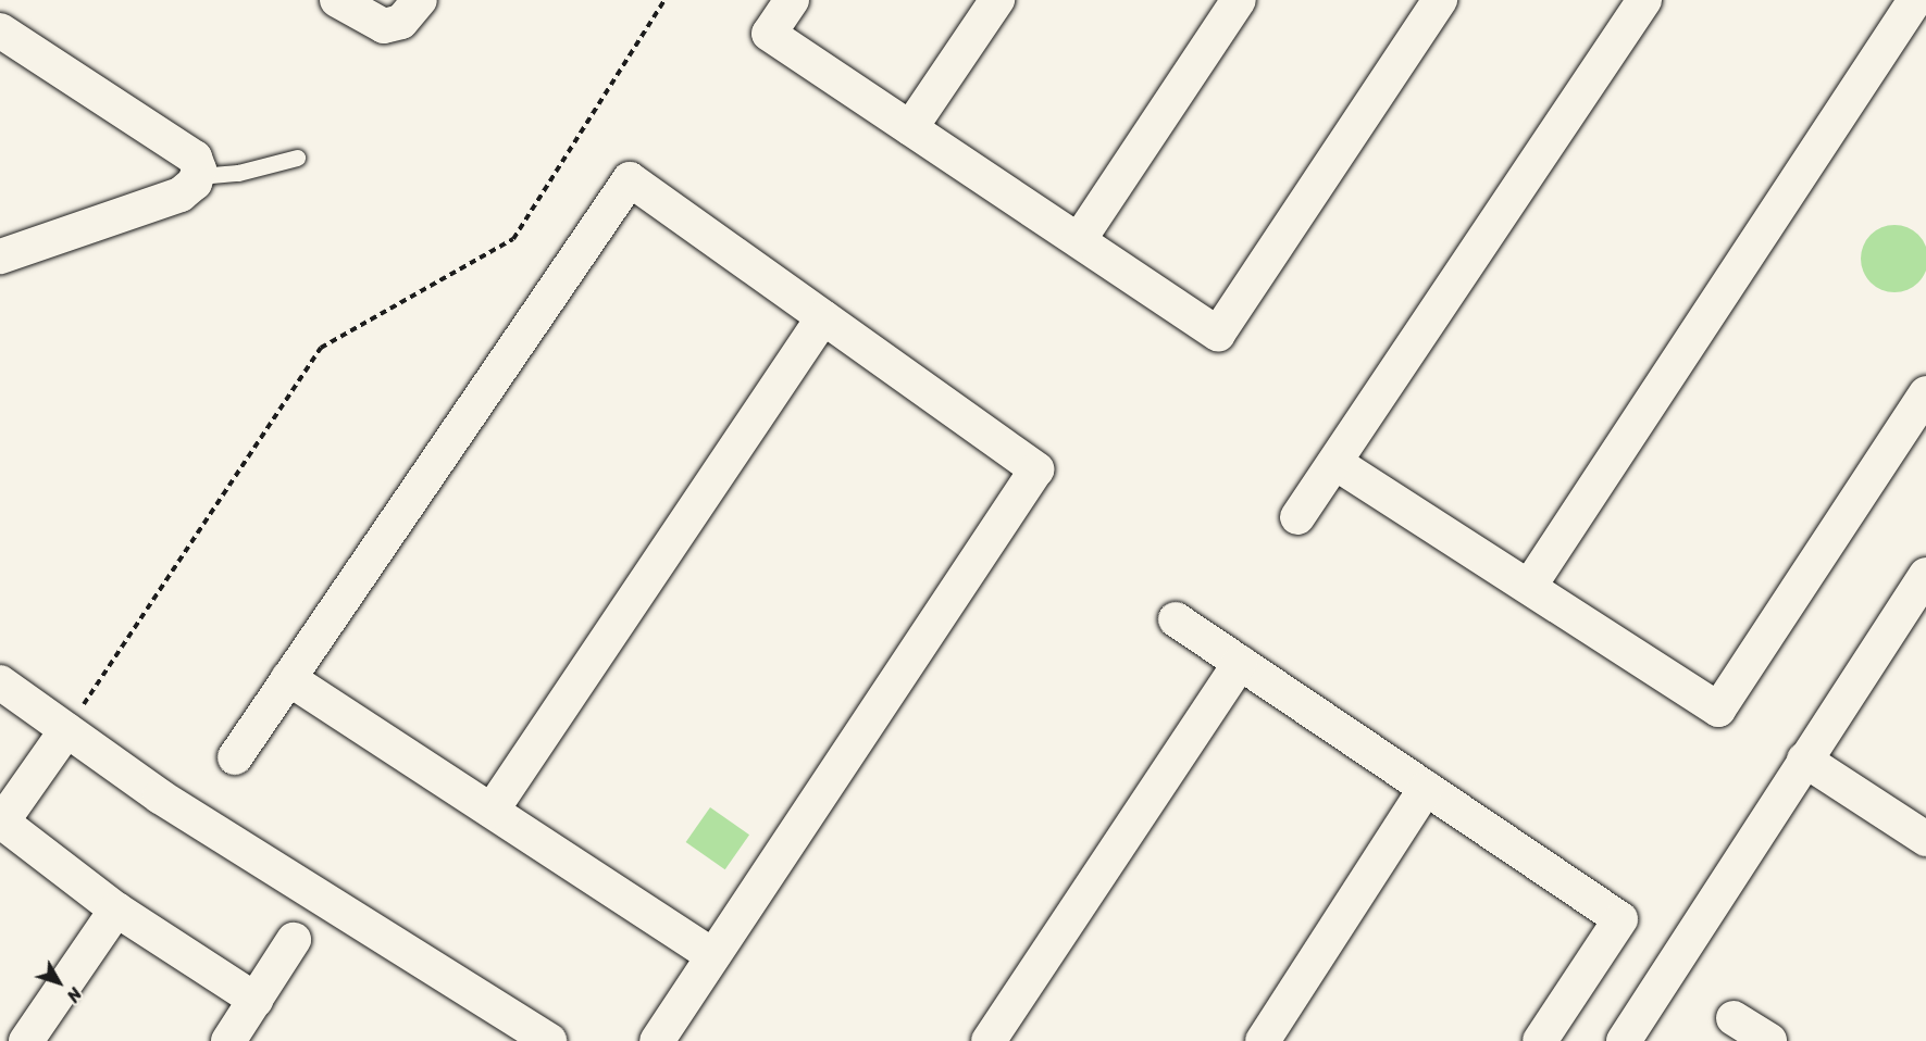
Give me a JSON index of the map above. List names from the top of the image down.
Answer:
{
  "north": "bottom right"
}
